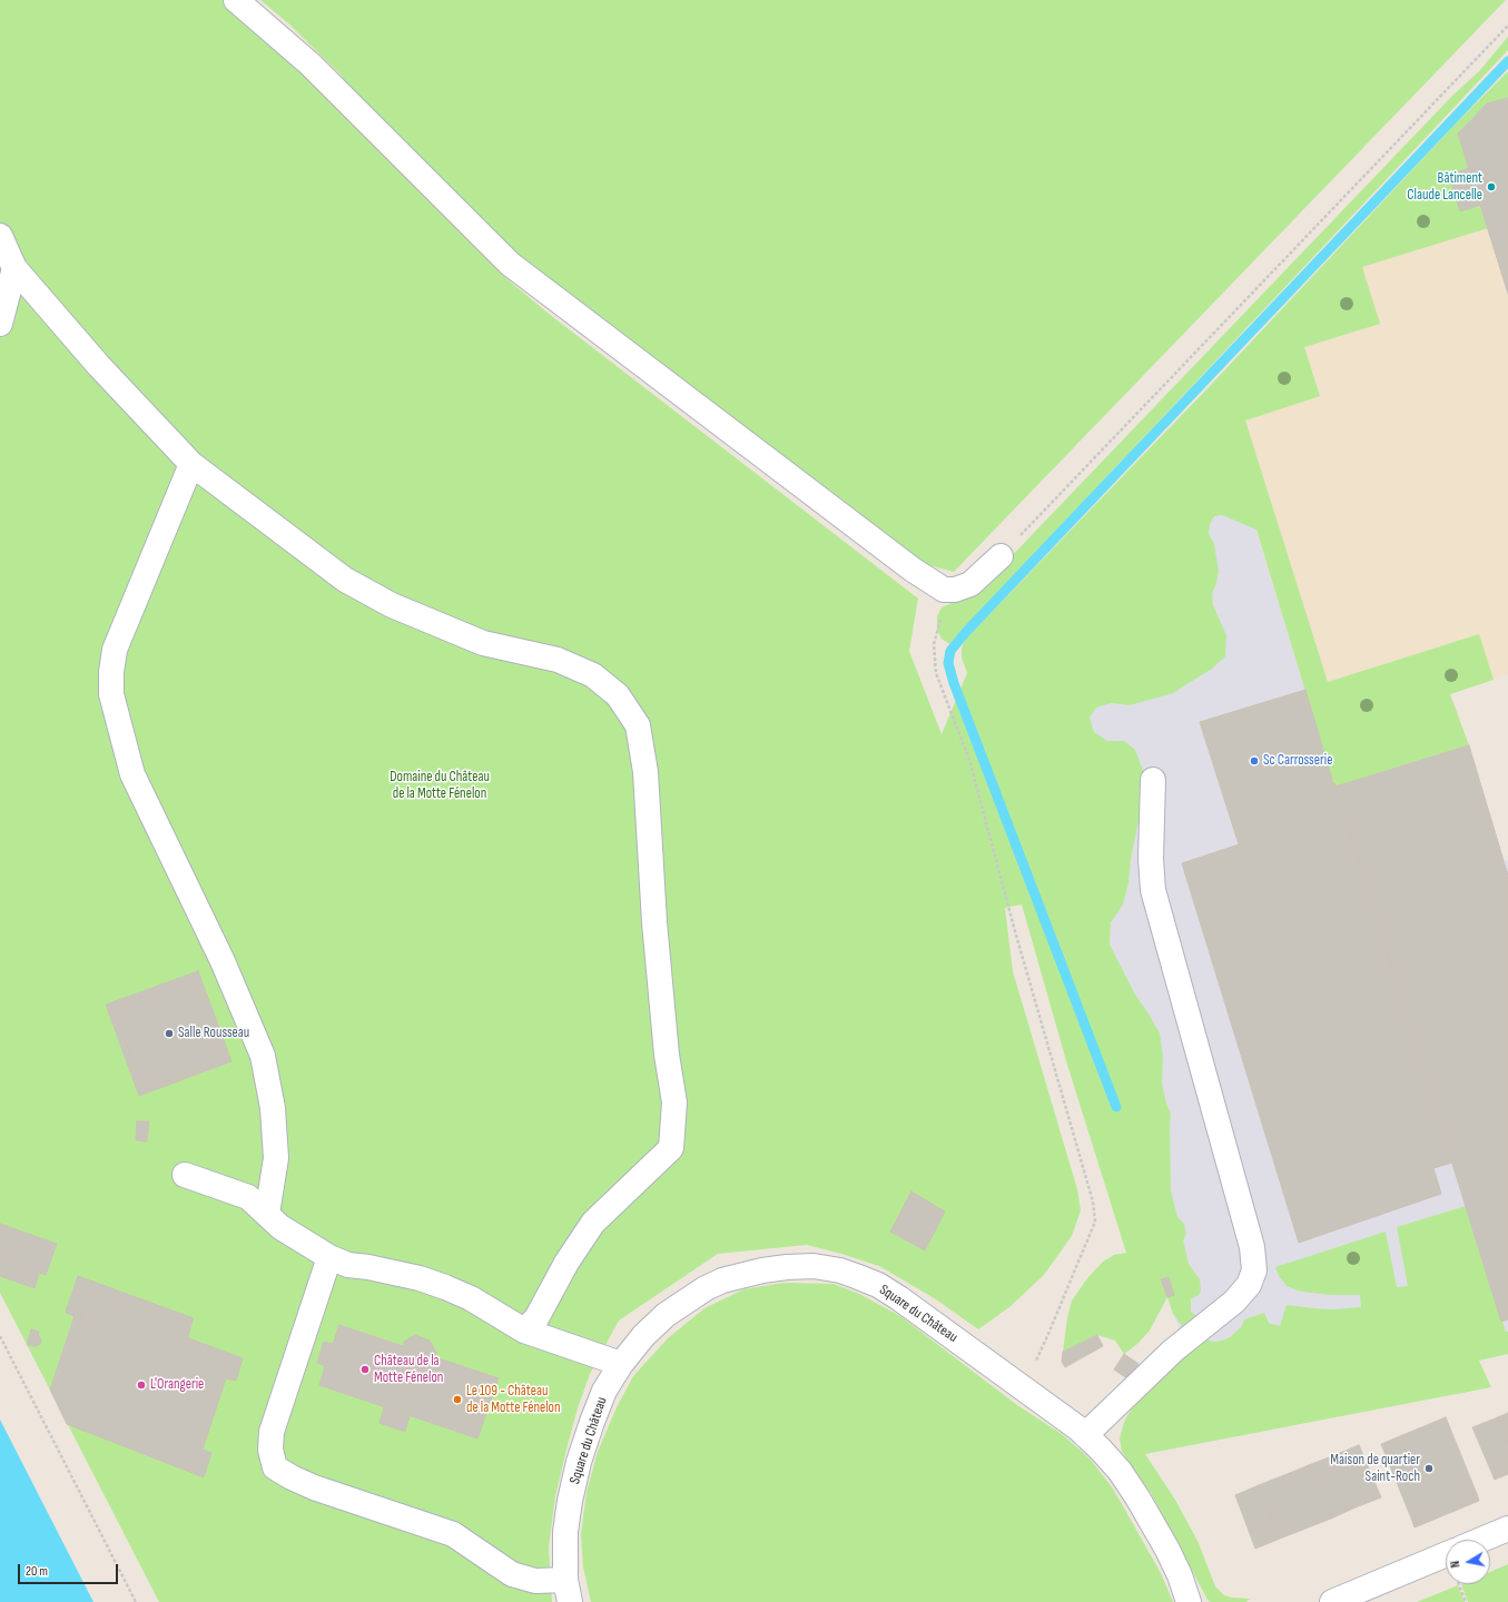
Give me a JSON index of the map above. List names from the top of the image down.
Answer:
{
  "streets": {
    "street": ["Square du Château"]
  },
  "parks": ["Domaine du Château de la Motte Fénelon"],
  "places": [
    "Bâtiment Claude Lancelle",
    "Sc Carrosserie",
    "Salle Rousseau",
    "Château de la Motte Fénelon",
    "L'Orangerie",
    "Le 109 - Château de la Motte Fénelon",
    "Maison de quartier Saint-Roch"
  ],
  "scale_bar": "20 m",
  "north": "left"
}
